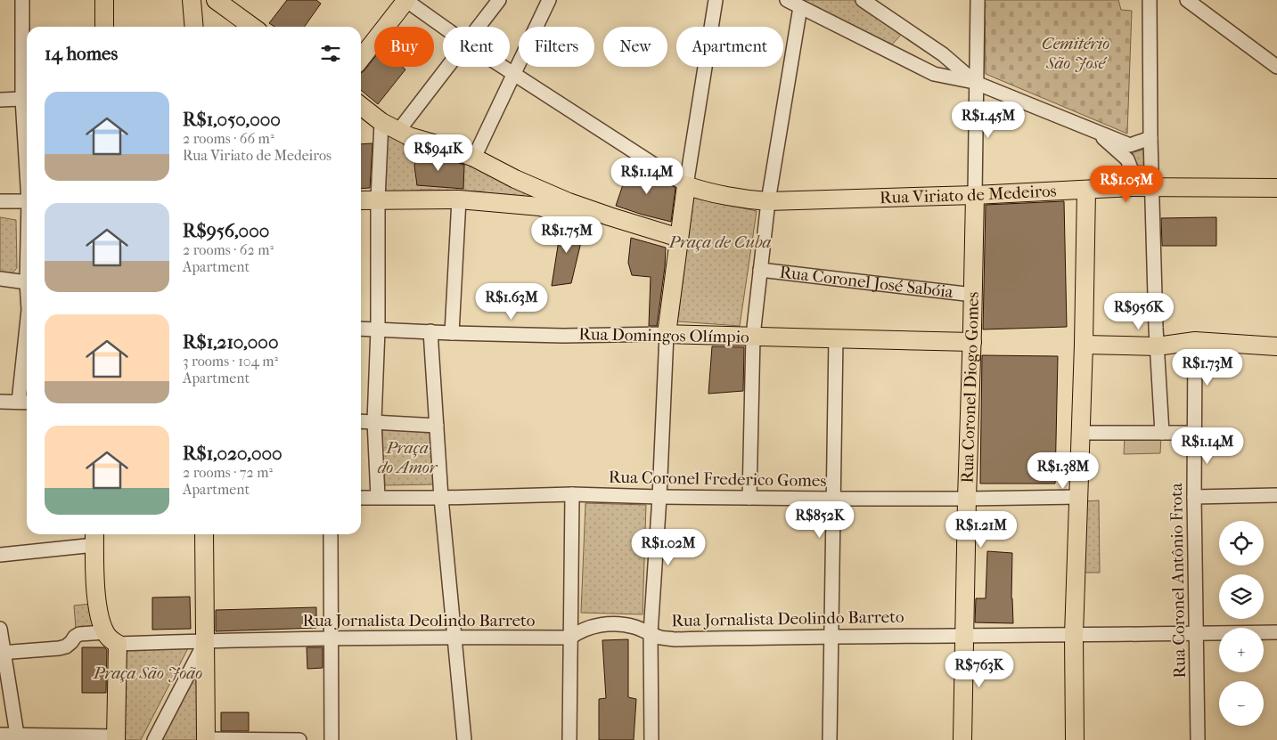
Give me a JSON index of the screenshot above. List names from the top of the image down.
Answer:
{
  "streets": {
    "main road": ["Rua Viriato de Medeiros", "Rua Domingos Olímpio", "Rua Coronel Diogo Gomes"],
    "street": [
      "Rua Coronel José Sabóia",
      "Rua Coronel Frederico Gomes",
      "Rua Coronel Antônio Frota",
      "Rua Jornalista Deolindo Barreto"
    ]
  },
  "crossings": [
    ["Rua Viriato de Medeiros", "Rua Coronel Diogo Gomes"],
    ["Rua Coronel José Sabóia", "Rua Coronel Diogo Gomes"],
    ["Rua Domingos Olímpio", "Rua Coronel Diogo Gomes"],
    ["Rua Coronel Diogo Gomes", "Rua Coronel Frederico Gomes"],
    ["Rua Coronel Diogo Gomes", "Rua Jornalista Deolindo Barreto"],
    ["Rua Coronel Antônio Frota", "Rua Jornalista Deolindo Barreto"]
  ],
  "parks": [
    "Cemitério São José",
    "Praça de Cuba",
    "Praça do Amor",
    "Praça São João"
  ],
  "page": {
    "chip": [
      "Buy",
      "Rent",
      "Filters",
      "New",
      "Apartment"
    ],
    "heading": "14 homes",
    "list": [
      {
        "name": "R$1,050,000",
        "note": "2 rooms · 66 m² · Rua Viriato de Medeiros"
      },
      {
        "name": "R$956,000",
        "note": "2 rooms · 62 m² · Apartment"
      },
      {
        "name": "R$1,210,000",
        "note": "3 rooms · 104 m² · Apartment"
      },
      {
        "name": "R$1,020,000",
        "note": "2 rooms · 72 m² · Apartment"
      }
    ],
    "price": [
      "R$1.45M",
      "R$941K",
      "R$1.14M",
      "R$1.05M",
      "R$1.75M",
      "R$1.63M",
      "R$956K",
      "R$1.73M",
      "R$1.14M",
      "R$1.38M",
      "R$852K",
      "R$1.21M",
      "R$1.02M",
      "R$763K"
    ],
    "map_buttons": ["+", "−"]
  }
}
